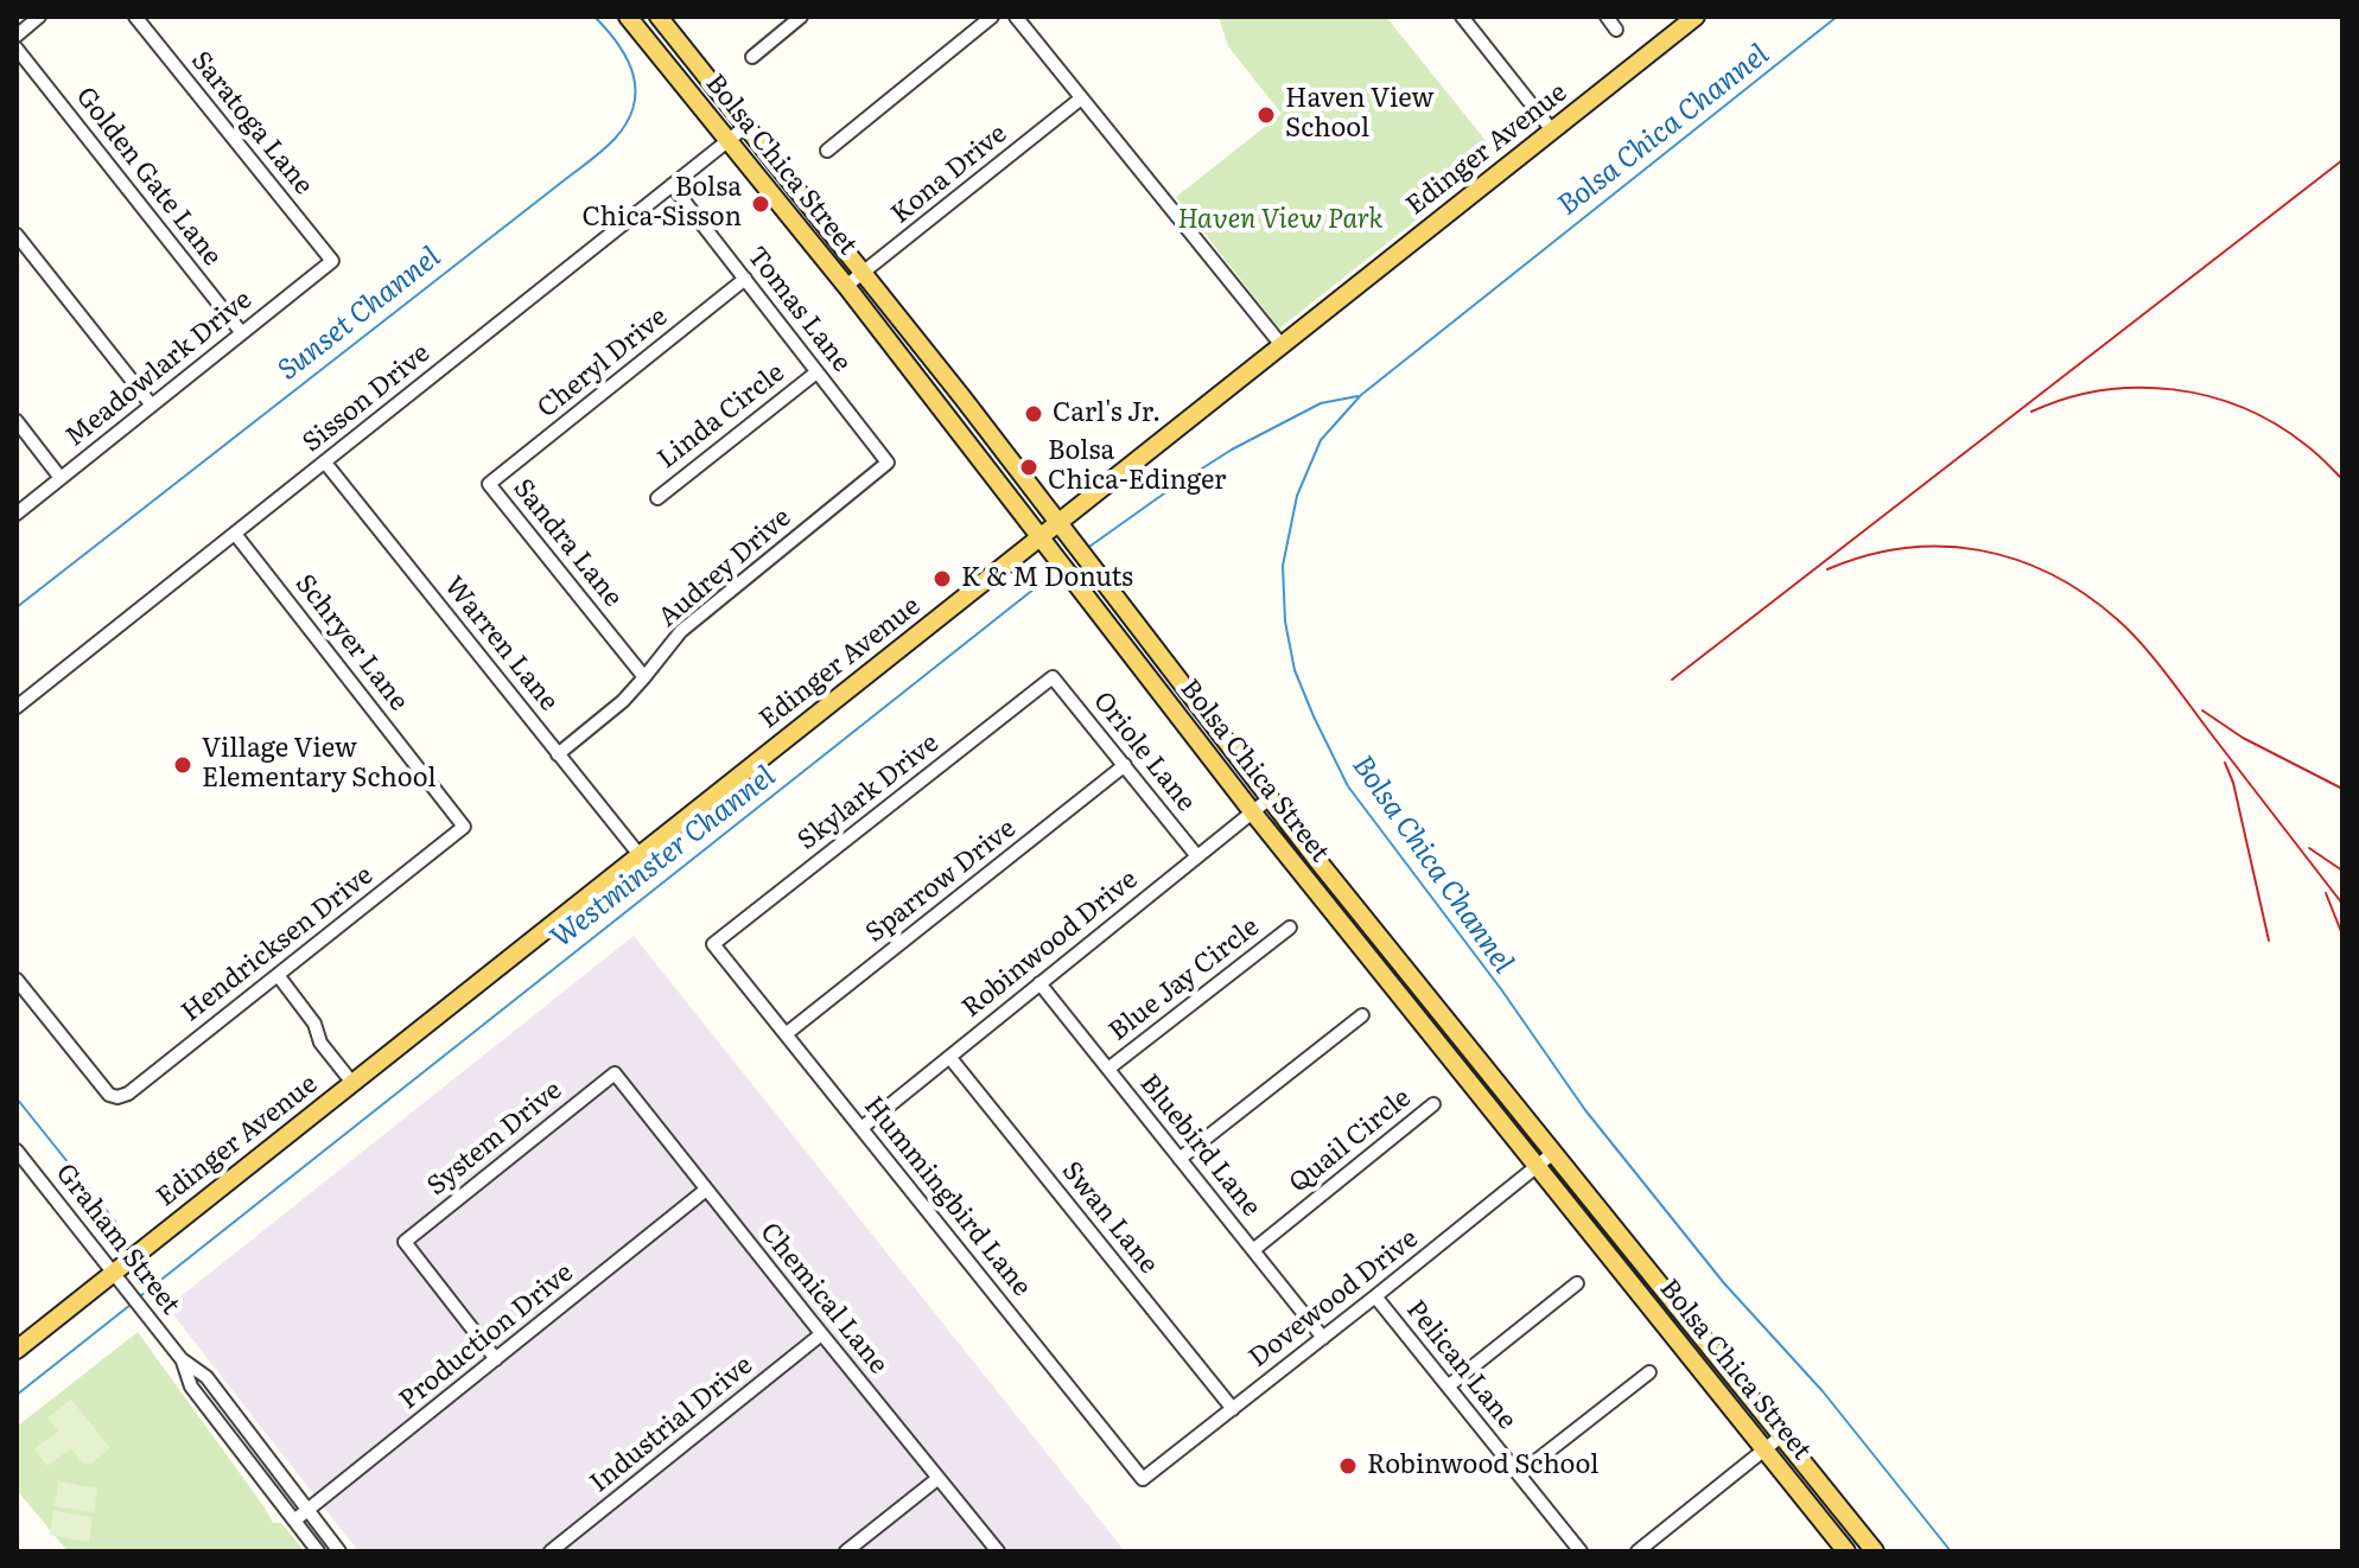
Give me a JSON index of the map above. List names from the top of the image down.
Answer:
{
  "streets": {
    "main road": ["Edinger Avenue", "Bolsa Chica Street"],
    "street": [
      "Saratoga Lane",
      "Kona Drive",
      "Golden Gate Lane",
      "Tomas Lane",
      "Cheryl Drive",
      "Meadowlark Drive",
      "Sisson Drive",
      "Linda Circle",
      "Sandra Lane",
      "Audrey Drive",
      "Schryer Lane",
      "Warren Lane",
      "Oriole Lane",
      "Skylark Drive",
      "Sparrow Drive",
      "Hendricksen Drive",
      "Robinwood Drive",
      "Blue Jay Circle",
      "System Drive",
      "Quail Circle",
      "Bluebird Lane",
      "Hummingbird Lane",
      "Swan Lane",
      "Graham Street",
      "Chemical Lane",
      "Dovewood Drive",
      "Production Drive",
      "Pelican Lane",
      "Industrial Drive"
    ]
  },
  "crossings": [
    ["Saratoga Lane", "Meadowlark Drive"],
    ["Edinger Avenue", "Bolsa Chica Street"],
    ["Edinger Avenue", "Warren Lane"],
    ["Edinger Avenue", "Graham Street"],
    ["Bolsa Chica Street", "Kona Drive"],
    ["Bolsa Chica Street", "Sisson Drive"],
    ["Bolsa Chica Street", "Robinwood Drive"],
    ["Bolsa Chica Street", "Dovewood Drive"],
    ["Golden Gate Lane", "Meadowlark Drive"],
    ["Tomas Lane", "Cheryl Drive"],
    ["Tomas Lane", "Sisson Drive"],
    ["Tomas Lane", "Linda Circle"],
    ["Tomas Lane", "Audrey Drive"],
    ["Cheryl Drive", "Sandra Lane"],
    ["Sisson Drive", "Schryer Lane"],
    ["Sisson Drive", "Warren Lane"],
    ["Sandra Lane", "Audrey Drive"],
    ["Audrey Drive", "Warren Lane"],
    ["Schryer Lane", "Hendricksen Drive"],
    ["Oriole Lane", "Skylark Drive"],
    ["Oriole Lane", "Sparrow Drive"],
    ["Oriole Lane", "Robinwood Drive"],
    ["Skylark Drive", "Hummingbird Lane"],
    ["Sparrow Drive", "Hummingbird Lane"],
    ["Robinwood Drive", "Bluebird Lane"],
    ["Robinwood Drive", "Hummingbird Lane"],
    ["Robinwood Drive", "Swan Lane"],
    ["Blue Jay Circle", "Bluebird Lane"],
    ["System Drive", "Chemical Lane"],
    ["System Drive", "Production Drive"],
    ["Quail Circle", "Bluebird Lane"],
    ["Bluebird Lane", "Dovewood Drive"],
    ["Hummingbird Lane", "Dovewood Drive"],
    ["Swan Lane", "Dovewood Drive"],
    ["Graham Street", "Production Drive"],
    ["Chemical Lane", "Production Drive"],
    ["Chemical Lane", "Industrial Drive"],
    ["Dovewood Drive", "Pelican Lane"]
  ],
  "water": ["Bolsa Chica Channel", "Sunset Channel", "Westminster Channel"],
  "parks": ["Haven View Park"],
  "places": [
    "Haven View School",
    "Bolsa Chica-Sisson",
    "Carl's Jr.",
    "Bolsa Chica-Edinger",
    "K & M Donuts",
    "Village View Elementary School",
    "Robinwood School"
  ]
}
